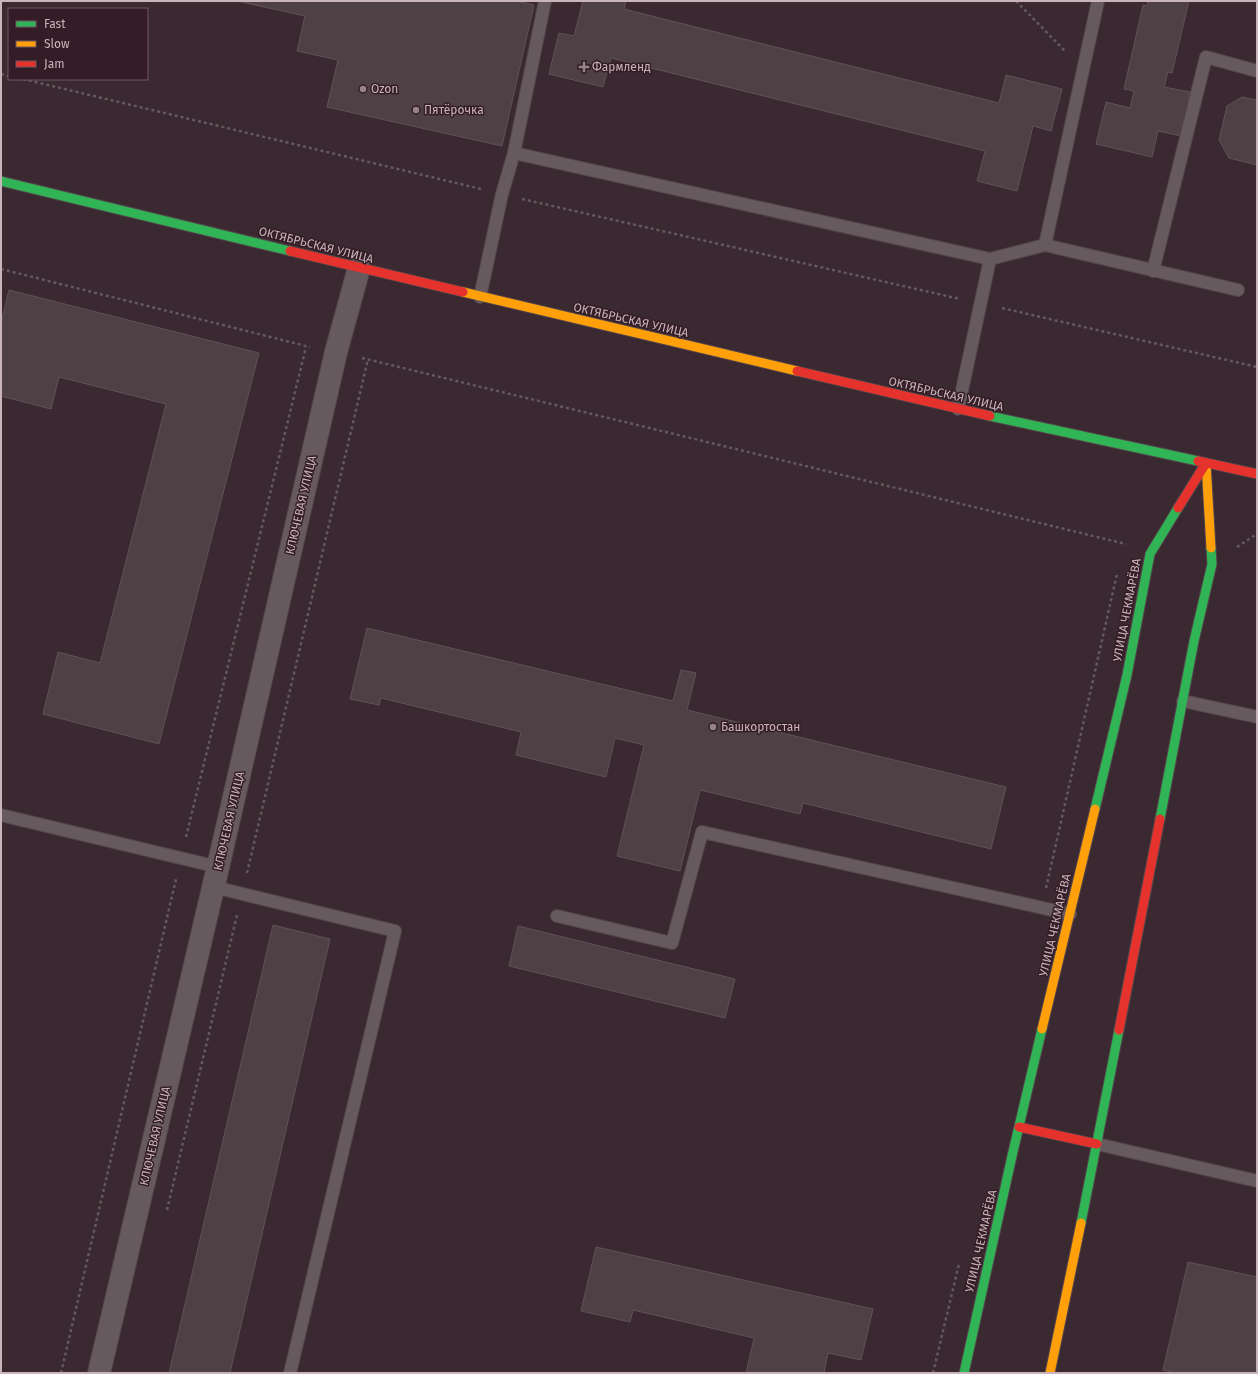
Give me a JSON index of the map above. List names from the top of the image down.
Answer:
{
  "streets": {
    "main road": ["ОКТЯБРЬСКАЯ УЛИЦА", "УЛИЦА ЧЕКМАРЁВА"],
    "street": ["КЛЮЧЕВАЯ УЛИЦА"]
  },
  "crossings": [
    ["ОКТЯБРЬСКАЯ УЛИЦА", "КЛЮЧЕВАЯ УЛИЦА"],
    ["ОКТЯБРЬСКАЯ УЛИЦА", "УЛИЦА ЧЕКМАРЁВА"]
  ],
  "places": {
    "health": ["Фармленд"],
    "other": ["Ozon", "Пятёрочка", "Башкортостан"]
  },
  "legend": ["Fast", "Slow", "Jam"]
}
